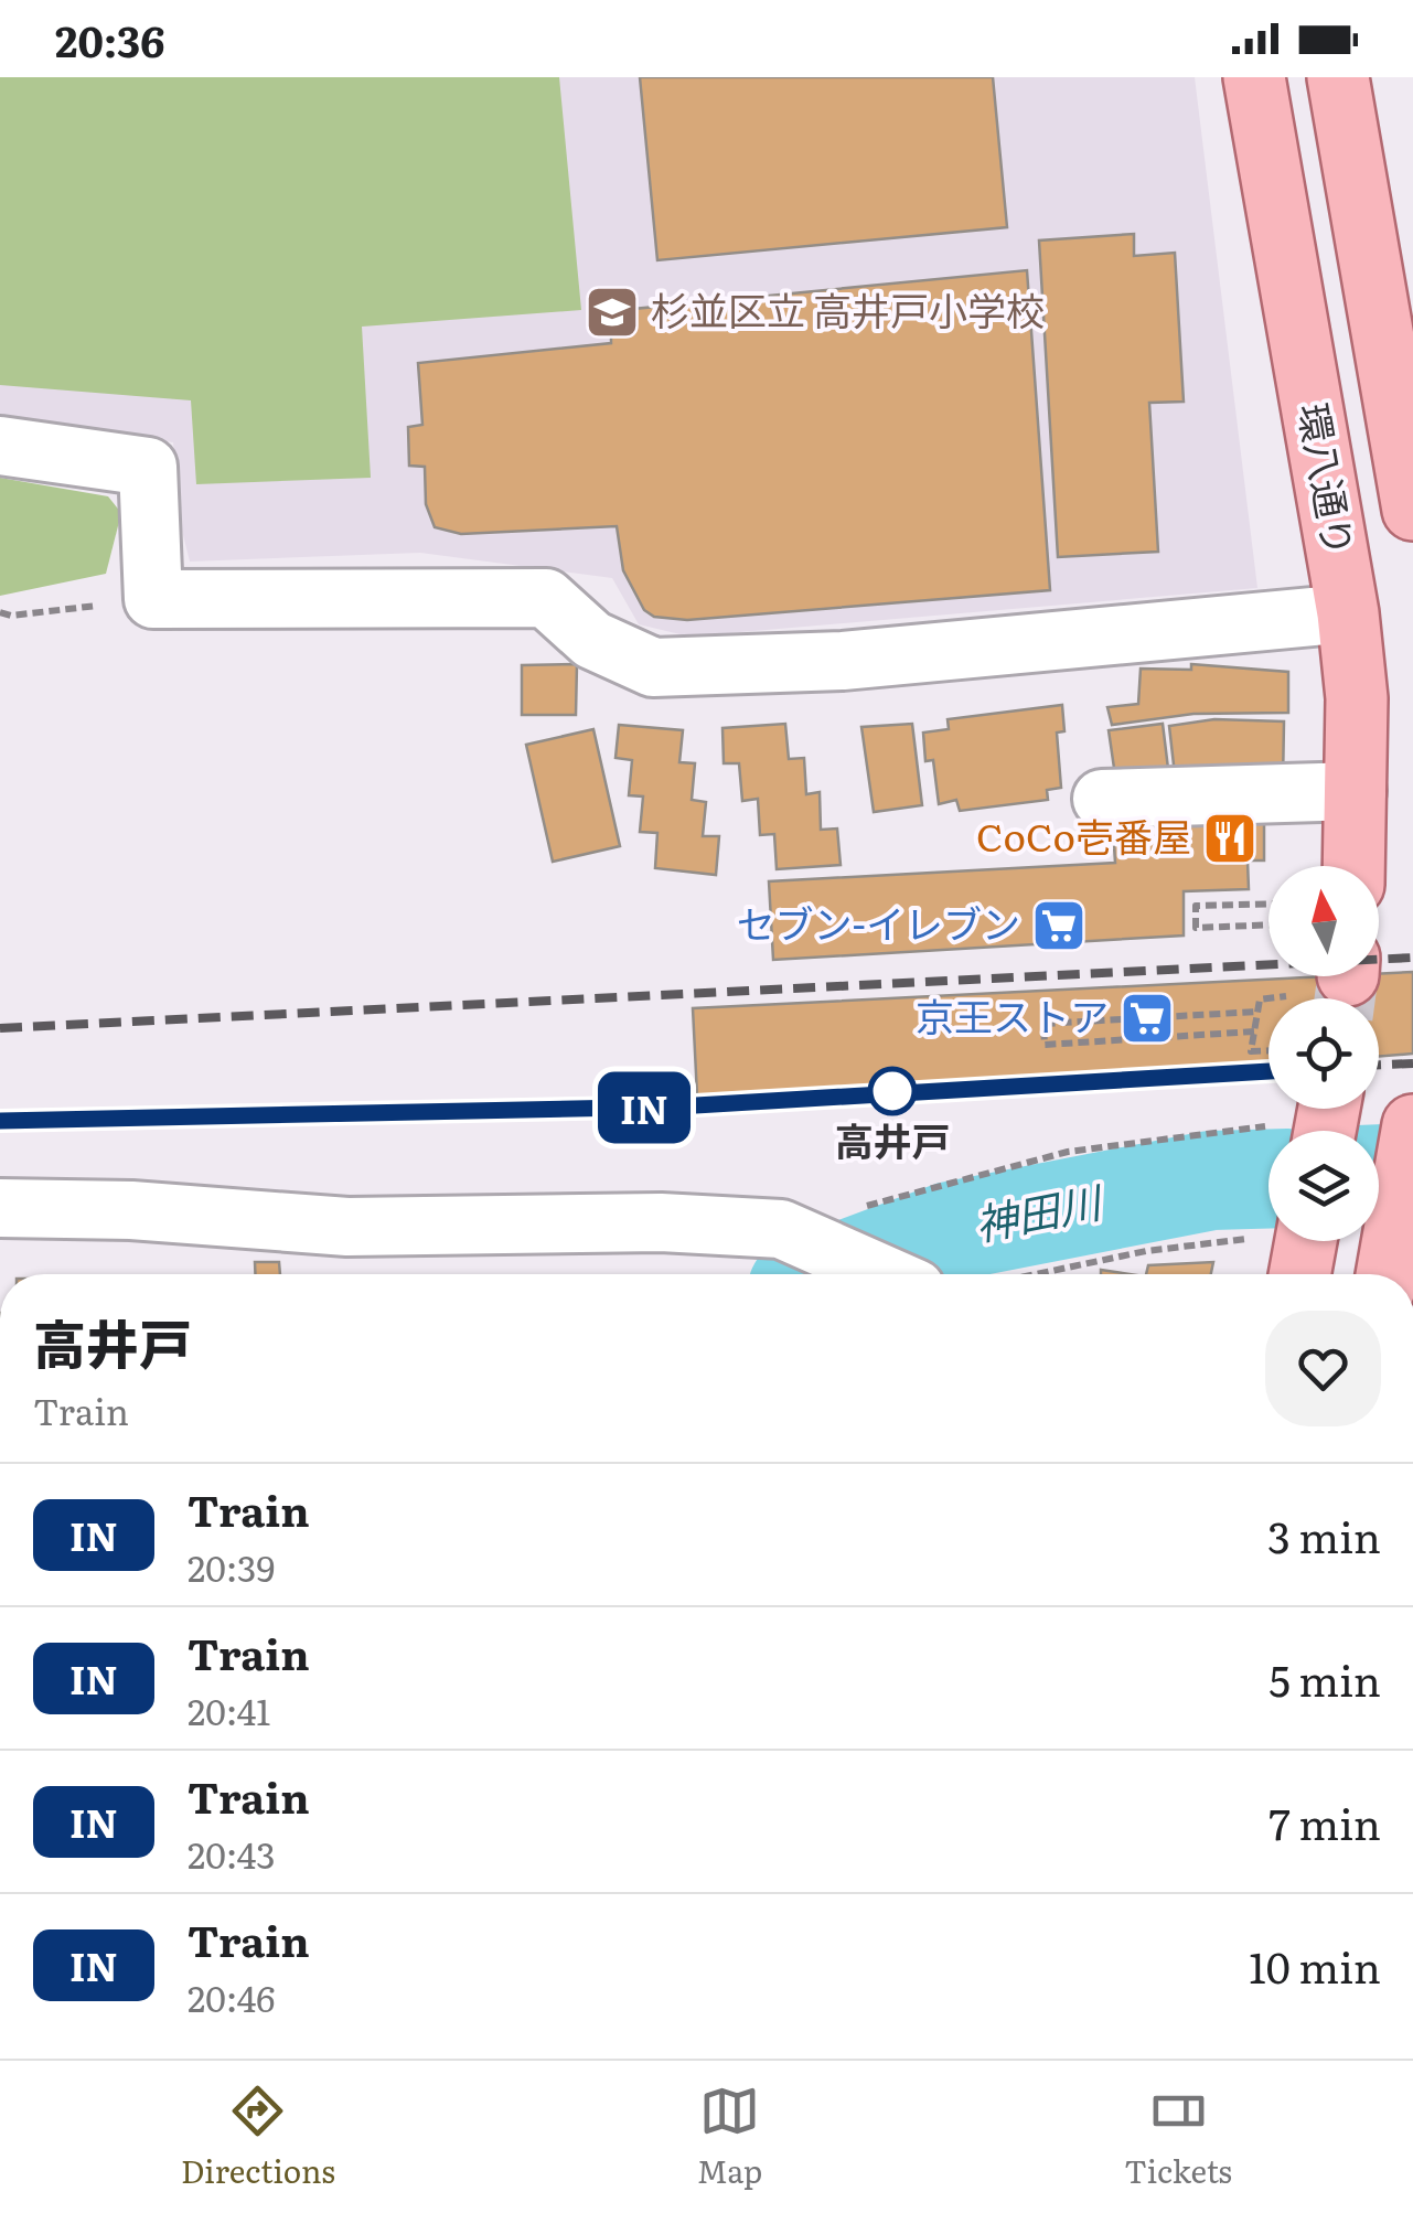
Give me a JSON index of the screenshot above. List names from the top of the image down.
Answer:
{
  "streets": {
    "main road": ["環八通り"]
  },
  "water": ["神田川"],
  "places": {
    "school or university": ["杉並区立 高井戸小学校"],
    "restaurant": ["CoCo壱番屋"],
    "supermarket": ["セブン-イレブン", "京王ストア"],
    "other": ["高井戸"]
  },
  "north": "top",
  "page": {
    "status": "20:36",
    "on_map": "IN",
    "heading": ["高井戸", "Train"],
    "list": [
      {
        "mark": "IN",
        "name": "Train",
        "note": "20:39",
        "value": "3 min"
      },
      {
        "mark": "IN",
        "name": "Train",
        "note": "20:41",
        "value": "5 min"
      },
      {
        "mark": "IN",
        "name": "Train",
        "note": "20:43",
        "value": "7 min"
      },
      {
        "mark": "IN",
        "name": "Train",
        "note": "20:46",
        "value": "10 min"
      }
    ],
    "tabs": ["Directions", "Map", "Tickets"]
  }
}
